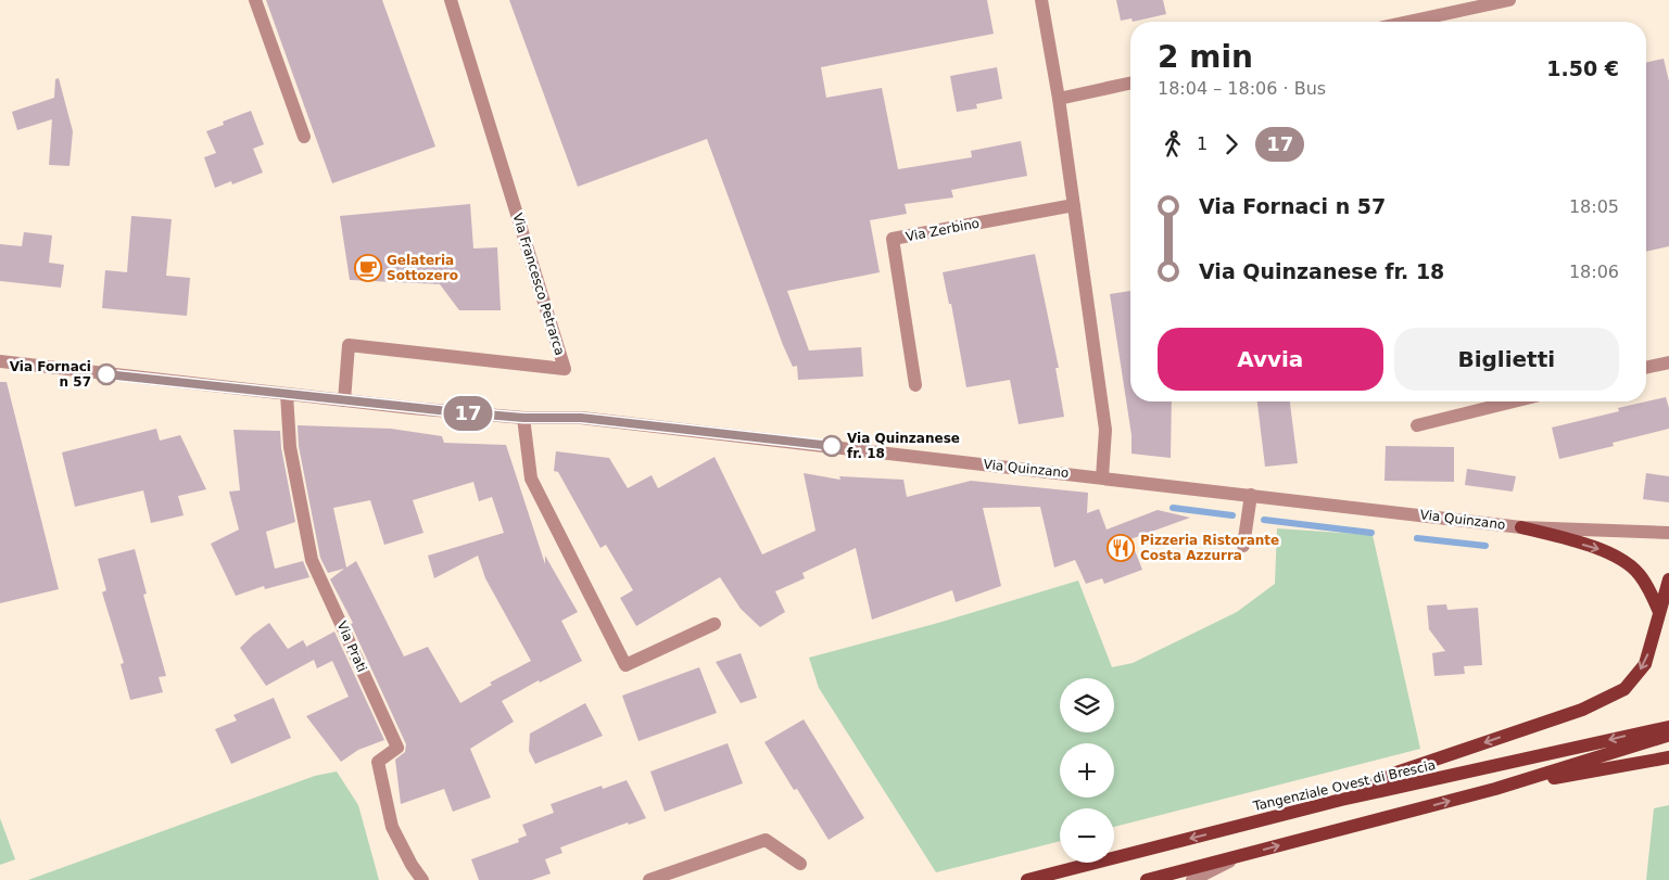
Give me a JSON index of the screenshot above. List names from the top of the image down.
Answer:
{
  "streets": {
    "main road": ["Tangenziale Ovest di Brescia"],
    "street": [
      "Via Zerbino",
      "Via Francesco Petrarca",
      "Via Quinzano",
      "Via Prati"
    ]
  },
  "crossings": [
    ["Via Francesco Petrarca", "Via Quinzano"],
    ["Via Quinzano", "Via Prati"]
  ],
  "places": {
    "cafe": ["Gelateria Sottozero"],
    "other": ["Via Fornaci n 57", "Via Quinzanese fr. 18"],
    "restaurant": ["Pizzeria Ristorante Costa Azzurra"]
  },
  "lines": ["bus line 17"],
  "page": {
    "on_map": "17",
    "heading": ["2 min", "18:04 – 18:06 · Bus", "1.50 €"],
    "legs": ["1", "17"],
    "list": [
      {
        "name": "Via Fornaci n 57",
        "value": "18:05"
      },
      {
        "name": "Via Quinzanese fr. 18",
        "value": "18:06"
      }
    ],
    "buttons": ["Avvia", "Biglietti"],
    "map_buttons": ["+", "−"]
  }
}
